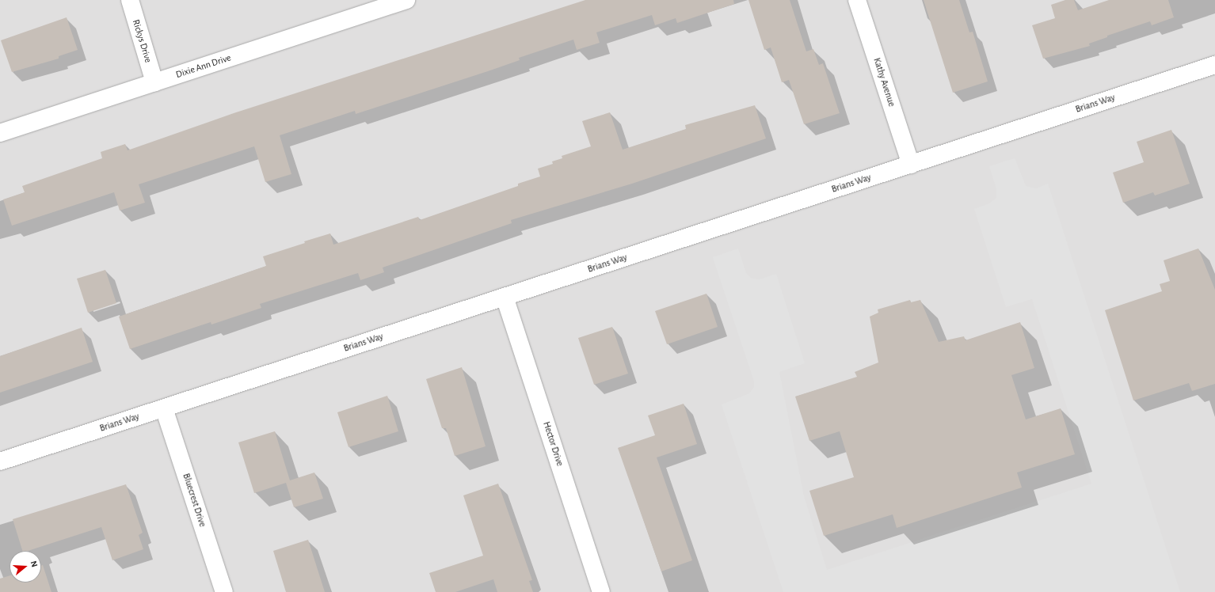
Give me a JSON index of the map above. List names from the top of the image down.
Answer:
{
  "streets": {
    "street": [
      "Rickys Drive",
      "Dixie Ann Drive",
      "Kathy Avenue",
      "Brians Way",
      "Hector Drive",
      "Bluecrest Drive"
    ]
  },
  "crossings": [
    ["Rickys Drive", "Dixie Ann Drive"],
    ["Kathy Avenue", "Brians Way"],
    ["Brians Way", "Hector Drive"],
    ["Brians Way", "Bluecrest Drive"]
  ],
  "north": "right"
}
